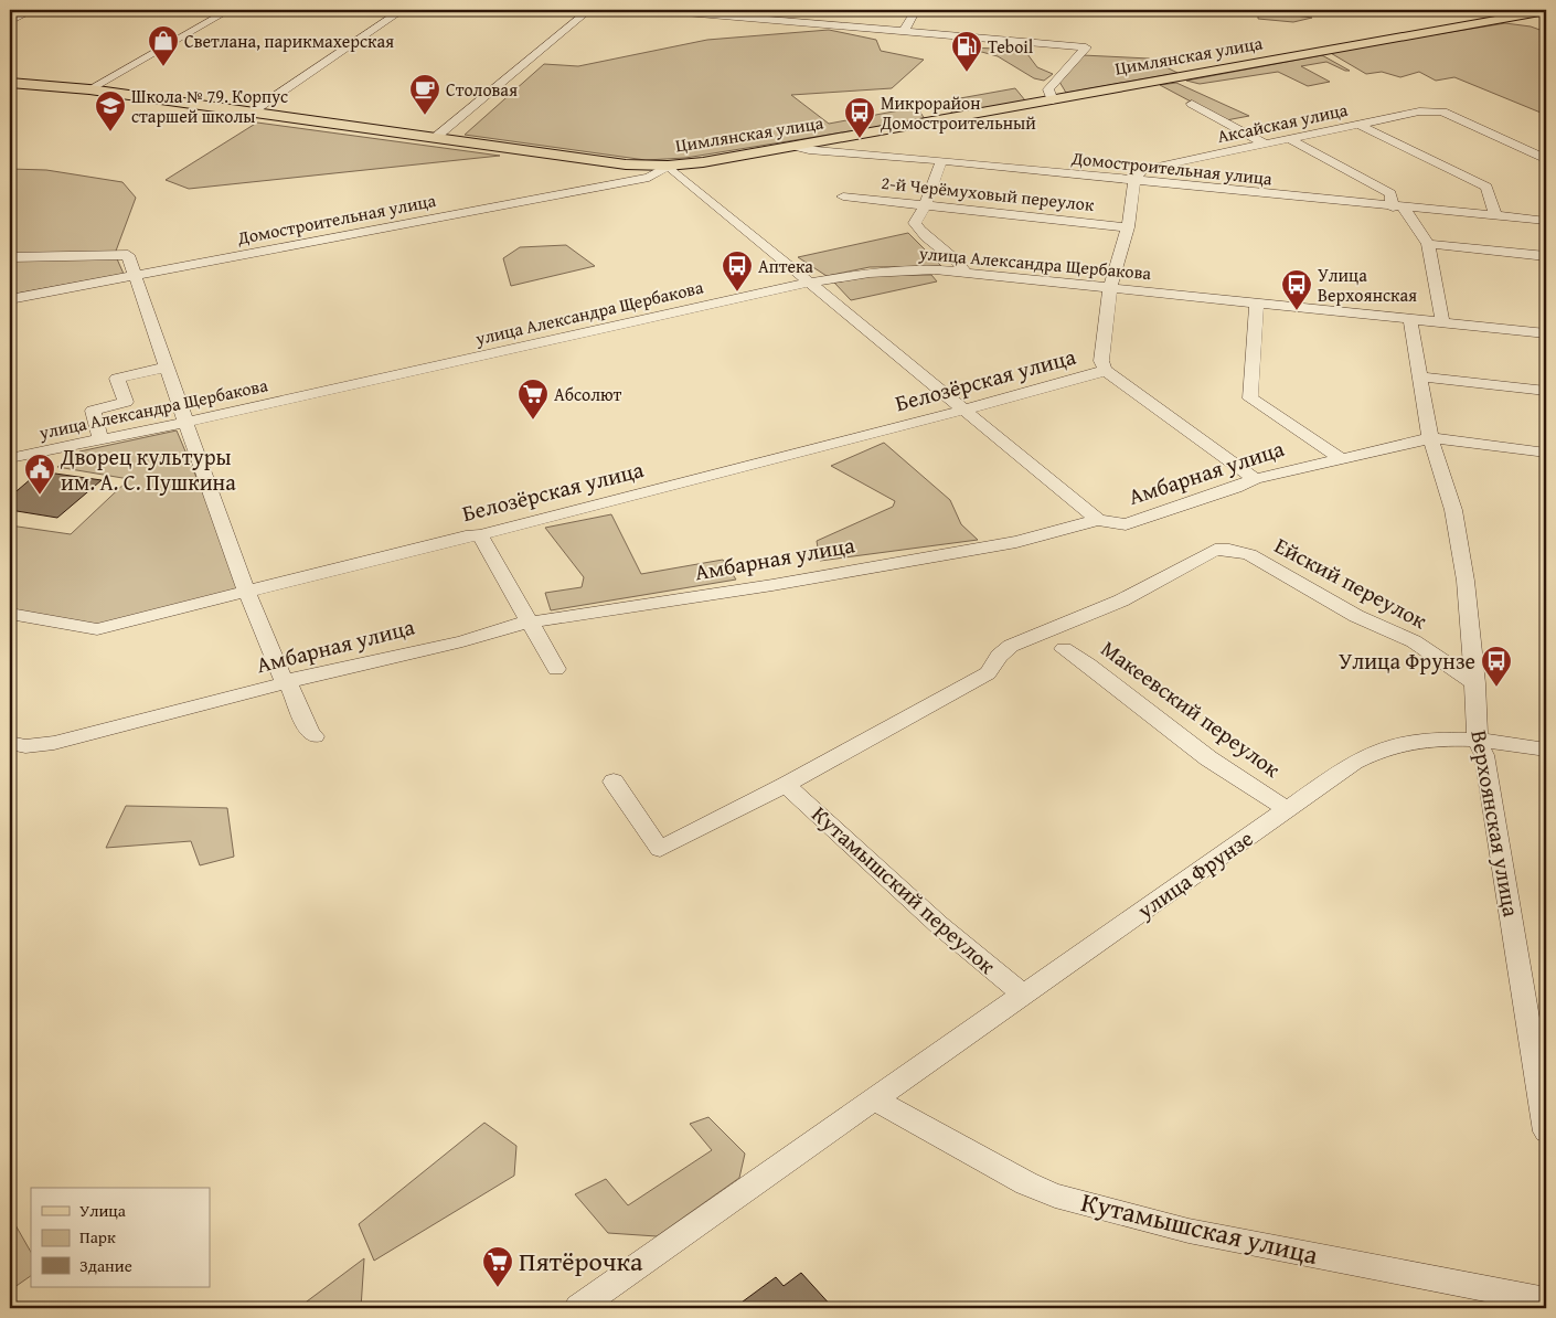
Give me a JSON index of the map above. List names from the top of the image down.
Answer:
{
  "streets": {
    "main road": ["Цимлянская улица"],
    "street": [
      "Аксайская улица",
      "Домостроительная улица",
      "2-й Черёмуховый переулок",
      "улица Александра Щербакова",
      "Белозёрская улица",
      "Амбарная улица",
      "Ейский переулок",
      "Макеевский переулок",
      "Верхоянская улица",
      "улица Фрунзе",
      "Кутамышский переулок",
      "Кутамышская улица"
    ]
  },
  "crossings": [
    ["Цимлянская улица", "Домостроительная улица"],
    ["Аксайская улица", "Домостроительная улица"],
    ["улица Александра Щербакова", "Верхоянская улица"],
    ["Амбарная улица", "Верхоянская улица"],
    ["Ейский переулок", "Верхоянская улица"],
    ["Ейский переулок", "Кутамышский переулок"],
    ["Макеевский переулок", "улица Фрунзе"],
    ["Верхоянская улица", "улица Фрунзе"],
    ["улица Фрунзе", "Кутамышский переулок"],
    ["улица Фрунзе", "Кутамышская улица"]
  ],
  "places": {
    "shop": ["Светлана, парикмахерская"],
    "fuel station": ["Teboil"],
    "cafe": ["Столовая"],
    "school or university": ["Школа № 79. Корпус старшей школы"],
    "bus stop": [
      "Микрорайон Домостроительный",
      "Аптека",
      "Улица Верхоянская",
      "Улица Фрунзе"
    ],
    "supermarket": ["Абсолют", "Пятёрочка"],
    "public building": ["Дворец культуры им. А. С. Пушкина"]
  },
  "legend": ["Улица", "Парк", "Здание"]
}
